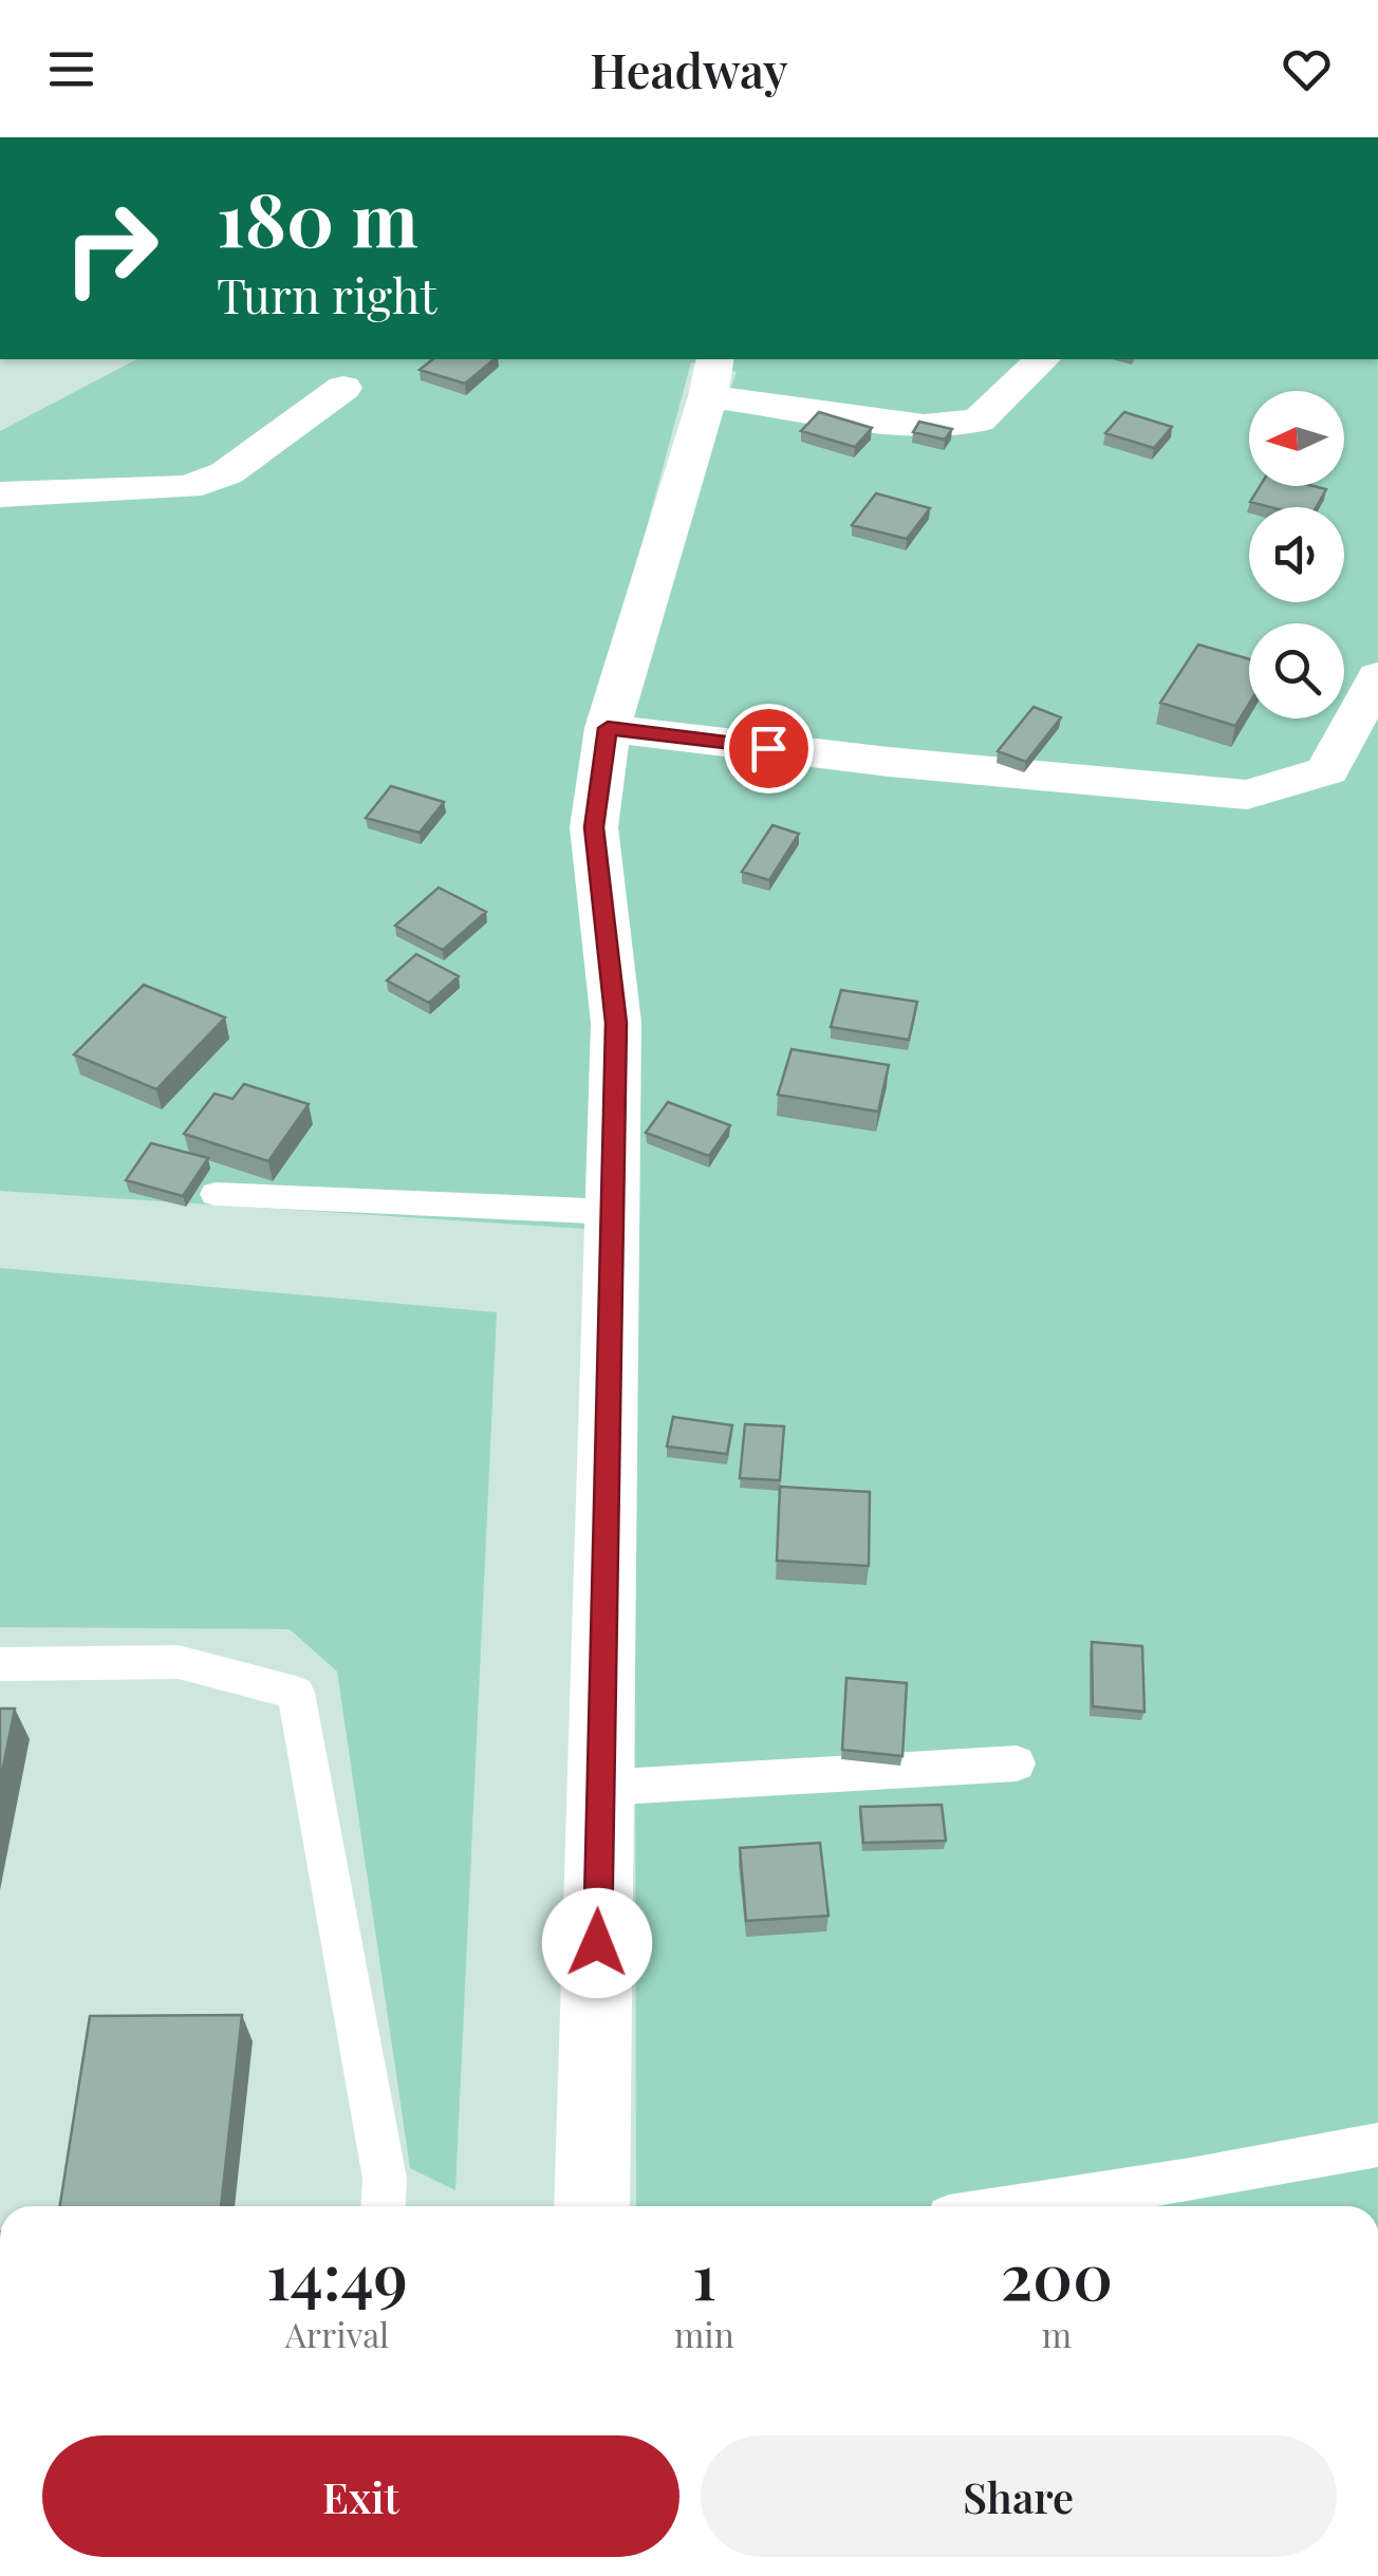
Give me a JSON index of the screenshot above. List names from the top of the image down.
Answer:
{
  "north": "left",
  "page": {
    "header": "Headway",
    "turn": ["180 m", "Turn right"],
    "eta": [
      "14:49",
      "Arrival",
      "1",
      "min",
      "200",
      "m"
    ],
    "buttons": ["Exit", "Share"]
  }
}
